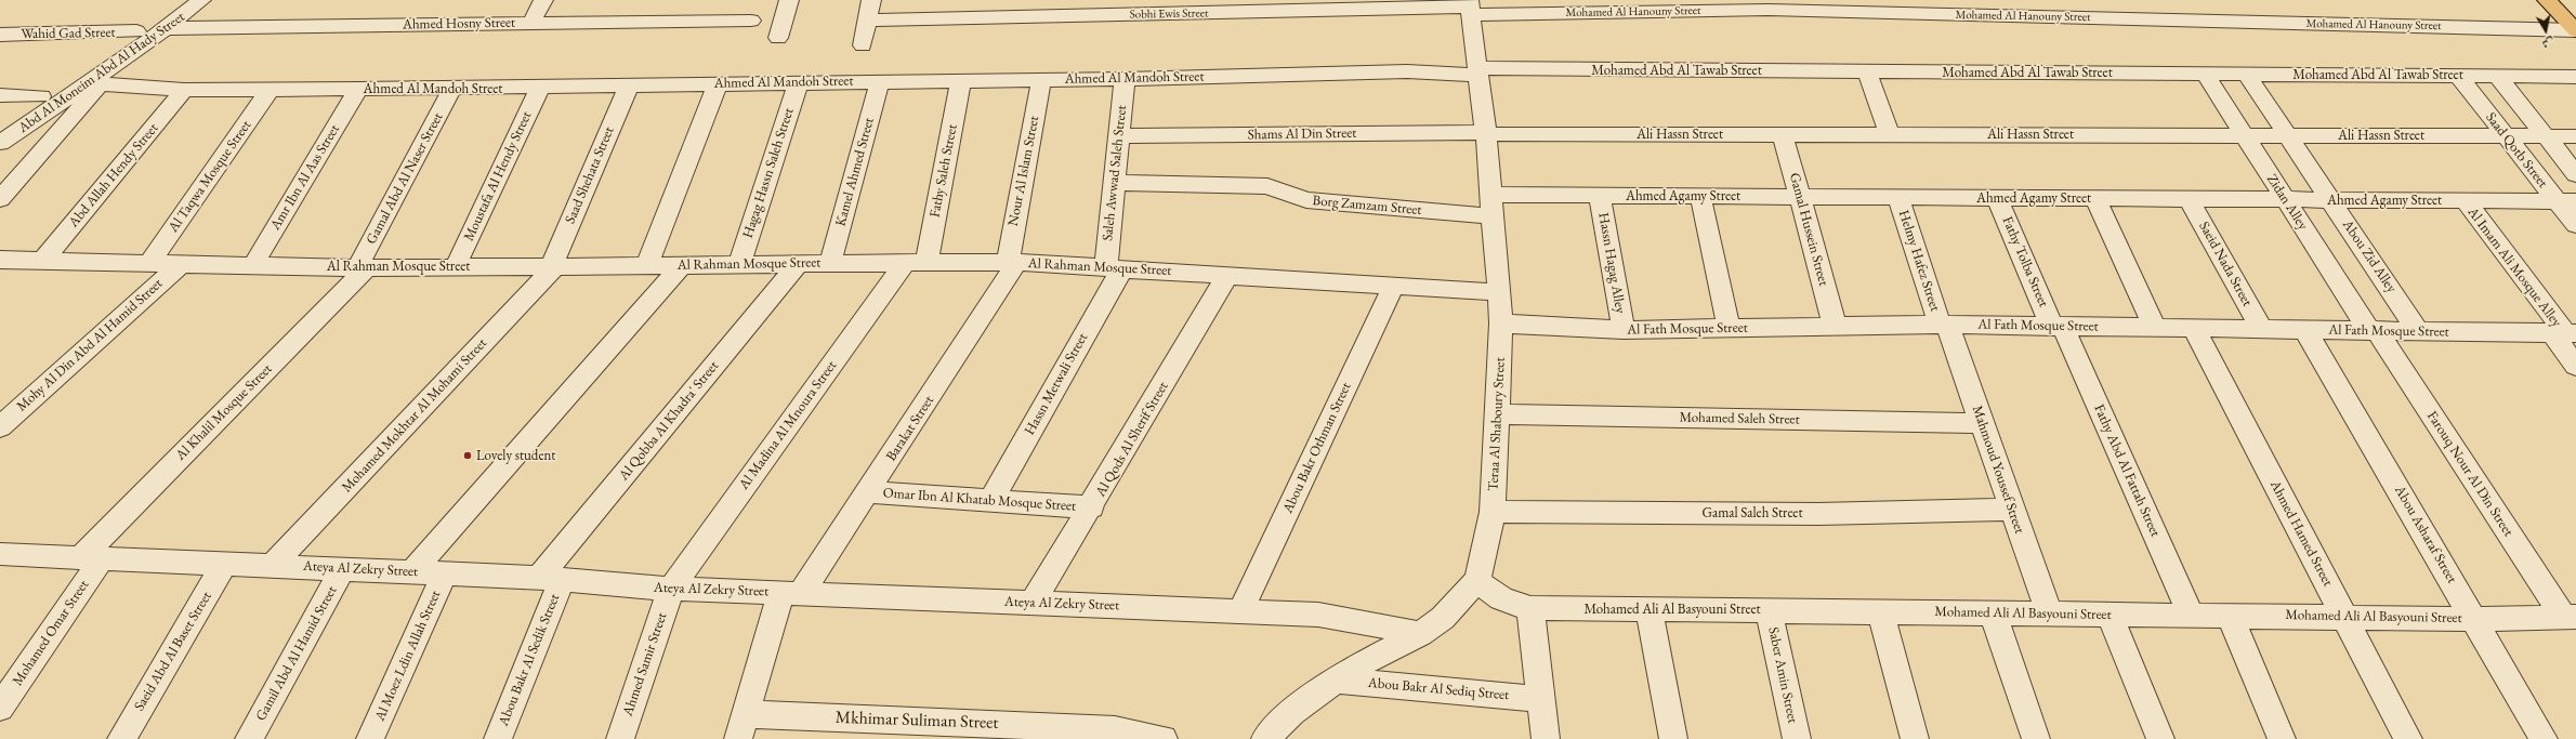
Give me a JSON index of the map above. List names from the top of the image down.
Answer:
{
  "streets": {
    "street": [
      "Mohamed Al Hanouny Street",
      "Sobhi Ewis Street",
      "Ahmed Hosny Street",
      "Wahid Gad Street",
      "Mohamed Abd Al Tawab Street",
      "Abd Al Moneim Abd Al Hady Street",
      "Ahmed Al Mandoh Street",
      "Shams Al Din Street",
      "Ali Hassn Street",
      "Saad Qotb Street",
      "Fathy Saleh Street",
      "Nour Al Islam Street",
      "Kamel Ahmed Street",
      "Hagag Hassn Saleh Street",
      "Saleh Awwad Saleh Street",
      "Abd Allah Hendy Street",
      "Saad Shehata Street",
      "Al Taqwa Mosque Street",
      "Moustafa Al Hendy Street",
      "Amr Ibn Al Aas Street",
      "Gamal Abd Al Naser Street",
      "Ahmed Agamy Street",
      "Zidan Alley",
      "Borg Zamzam Street",
      "Gamal Hussein Street",
      "Abou Zid Alley",
      "Helmy Hafez Street",
      "Fathy Tolba Street",
      "Hassn Hagag Alley",
      "Al Rahman Mosque Street",
      "Saeid Nada Street",
      "Al Imam Ali Mosque Alley",
      "Al Fath Mosque Street",
      "Mohy Al Din Abd Al Hamid Street",
      "Hassn Metwali Street",
      "Al Khalil Mosque Street",
      "Mohamed Mokhtar Al Mohami Street",
      "Mohamed Saleh Street",
      "Al Qobba Al Khadra' Street",
      "Teraa Al Shaboury Street",
      "Al Madina Al Mnoura Street",
      "Barakat Street",
      "Al Qods Al Sherif Street",
      "Abou Bakr Othman Street",
      "Mahmoud Youssef Street",
      "Fathy Abd Al Fattah Street",
      "Farouq Nour Al Din Street",
      "Omar Ibn Al Khatab Mosque Street",
      "Gamal Saleh Street",
      "Ahmed Hamed Street",
      "Abou Asharaf Street",
      "Ateya Al Zekry Street",
      "Mohamed Ali Al Basyouni Street",
      "Mohamed Omar Street",
      "Saeid Abd Al Baset Street",
      "Gamil Abd Al Hamid Street",
      "Al Moez Ldin Allah Street",
      "Abou Bakr Al Sedik Street",
      "Ahmed Samir Street",
      "Saber Amin Street",
      "Abou Bakr Al Sediq Street",
      "Mkhimar Suliman Street"
    ]
  },
  "crossings": [
    ["Mohamed Al Hanouny Street", "Sobhi Ewis Street"],
    ["Mohamed Al Hanouny Street", "Teraa Al Shaboury Street"],
    ["Sobhi Ewis Street", "Teraa Al Shaboury Street"],
    ["Ahmed Hosny Street", "Abd Al Moneim Abd Al Hady Street"],
    ["Wahid Gad Street", "Abd Al Moneim Abd Al Hady Street"],
    ["Mohamed Abd Al Tawab Street", "Ahmed Al Mandoh Street"],
    ["Mohamed Abd Al Tawab Street", "Saad Qotb Street"],
    ["Mohamed Abd Al Tawab Street", "Zidan Alley"],
    ["Mohamed Abd Al Tawab Street", "Abou Zid Alley"],
    ["Mohamed Abd Al Tawab Street", "Teraa Al Shaboury Street"],
    ["Abd Al Moneim Abd Al Hady Street", "Ahmed Al Mandoh Street"],
    ["Ahmed Al Mandoh Street", "Fathy Saleh Street"],
    ["Ahmed Al Mandoh Street", "Nour Al Islam Street"],
    ["Ahmed Al Mandoh Street", "Kamel Ahmed Street"],
    ["Ahmed Al Mandoh Street", "Hagag Hassn Saleh Street"],
    ["Ahmed Al Mandoh Street", "Saleh Awwad Saleh Street"],
    ["Ahmed Al Mandoh Street", "Abd Allah Hendy Street"],
    ["Ahmed Al Mandoh Street", "Saad Shehata Street"],
    ["Ahmed Al Mandoh Street", "Al Taqwa Mosque Street"],
    ["Ahmed Al Mandoh Street", "Moustafa Al Hendy Street"],
    ["Ahmed Al Mandoh Street", "Amr Ibn Al Aas Street"],
    ["Ahmed Al Mandoh Street", "Gamal Abd Al Naser Street"],
    ["Ahmed Al Mandoh Street", "Teraa Al Shaboury Street"],
    ["Shams Al Din Street", "Ali Hassn Street"],
    ["Shams Al Din Street", "Saleh Awwad Saleh Street"],
    ["Shams Al Din Street", "Teraa Al Shaboury Street"],
    ["Ali Hassn Street", "Saad Qotb Street"],
    ["Ali Hassn Street", "Zidan Alley"],
    ["Ali Hassn Street", "Gamal Hussein Street"],
    ["Ali Hassn Street", "Abou Zid Alley"],
    ["Ali Hassn Street", "Teraa Al Shaboury Street"],
    ["Saad Qotb Street", "Ahmed Agamy Street"],
    ["Fathy Saleh Street", "Al Rahman Mosque Street"],
    ["Fathy Saleh Street", "Al Madina Al Mnoura Street"],
    ["Nour Al Islam Street", "Al Rahman Mosque Street"],
    ["Nour Al Islam Street", "Barakat Street"],
    ["Kamel Ahmed Street", "Al Rahman Mosque Street"],
    ["Hagag Hassn Saleh Street", "Al Rahman Mosque Street"],
    ["Saleh Awwad Saleh Street", "Borg Zamzam Street"],
    ["Saleh Awwad Saleh Street", "Al Rahman Mosque Street"],
    ["Saleh Awwad Saleh Street", "Hassn Metwali Street"],
    ["Abd Allah Hendy Street", "Al Rahman Mosque Street"],
    ["Saad Shehata Street", "Al Rahman Mosque Street"],
    ["Saad Shehata Street", "Mohamed Mokhtar Al Mohami Street"],
    ["Al Taqwa Mosque Street", "Al Rahman Mosque Street"],
    ["Moustafa Al Hendy Street", "Al Rahman Mosque Street"],
    ["Amr Ibn Al Aas Street", "Al Rahman Mosque Street"],
    ["Gamal Abd Al Naser Street", "Al Rahman Mosque Street"],
    ["Gamal Abd Al Naser Street", "Al Khalil Mosque Street"],
    ["Ahmed Agamy Street", "Zidan Alley"],
    ["Ahmed Agamy Street", "Borg Zamzam Street"],
    ["Ahmed Agamy Street", "Gamal Hussein Street"],
    ["Ahmed Agamy Street", "Abou Zid Alley"],
    ["Ahmed Agamy Street", "Helmy Hafez Street"],
    ["Ahmed Agamy Street", "Fathy Tolba Street"],
    ["Ahmed Agamy Street", "Hassn Hagag Alley"],
    ["Ahmed Agamy Street", "Saeid Nada Street"],
    ["Ahmed Agamy Street", "Al Imam Ali Mosque Alley"],
    ["Ahmed Agamy Street", "Teraa Al Shaboury Street"],
    ["Zidan Alley", "Al Fath Mosque Street"],
    ["Zidan Alley", "Farouq Nour Al Din Street"],
    ["Borg Zamzam Street", "Teraa Al Shaboury Street"],
    ["Gamal Hussein Street", "Al Fath Mosque Street"],
    ["Abou Zid Alley", "Al Fath Mosque Street"],
    ["Helmy Hafez Street", "Al Fath Mosque Street"],
    ["Helmy Hafez Street", "Mahmoud Youssef Street"],
    ["Fathy Tolba Street", "Al Fath Mosque Street"],
    ["Fathy Tolba Street", "Fathy Abd Al Fattah Street"],
    ["Hassn Hagag Alley", "Al Fath Mosque Street"],
    ["Al Rahman Mosque Street", "Mohy Al Din Abd Al Hamid Street"],
    ["Al Rahman Mosque Street", "Hassn Metwali Street"],
    ["Al Rahman Mosque Street", "Al Khalil Mosque Street"],
    ["Al Rahman Mosque Street", "Mohamed Mokhtar Al Mohami Street"],
    ["Al Rahman Mosque Street", "Al Qobba Al Khadra' Street"],
    ["Al Rahman Mosque Street", "Teraa Al Shaboury Street"],
    ["Al Rahman Mosque Street", "Al Madina Al Mnoura Street"],
    ["Al Rahman Mosque Street", "Barakat Street"],
    ["Al Rahman Mosque Street", "Al Qods Al Sherif Street"],
    ["Al Rahman Mosque Street", "Abou Bakr Othman Street"],
    ["Saeid Nada Street", "Al Fath Mosque Street"],
    ["Al Imam Ali Mosque Alley", "Al Fath Mosque Street"],
    ["Al Fath Mosque Street", "Teraa Al Shaboury Street"],
    ["Al Fath Mosque Street", "Mahmoud Youssef Street"],
    ["Al Fath Mosque Street", "Fathy Abd Al Fattah Street"],
    ["Al Fath Mosque Street", "Farouq Nour Al Din Street"],
    ["Al Fath Mosque Street", "Ahmed Hamed Street"],
    ["Al Fath Mosque Street", "Abou Asharaf Street"],
    ["Hassn Metwali Street", "Omar Ibn Al Khatab Mosque Street"],
    ["Al Khalil Mosque Street", "Ateya Al Zekry Street"],
    ["Al Khalil Mosque Street", "Mohamed Omar Street"],
    ["Mohamed Mokhtar Al Mohami Street", "Ateya Al Zekry Street"],
    ["Mohamed Saleh Street", "Teraa Al Shaboury Street"],
    ["Mohamed Saleh Street", "Mahmoud Youssef Street"],
    ["Al Qobba Al Khadra' Street", "Ateya Al Zekry Street"],
    ["Al Qobba Al Khadra' Street", "Abou Bakr Al Sedik Street"],
    ["Teraa Al Shaboury Street", "Gamal Saleh Street"],
    ["Teraa Al Shaboury Street", "Ateya Al Zekry Street"],
    ["Teraa Al Shaboury Street", "Mohamed Ali Al Basyouni Street"],
    ["Teraa Al Shaboury Street", "Abou Bakr Al Sediq Street"],
    ["Al Madina Al Mnoura Street", "Ateya Al Zekry Street"],
    ["Al Madina Al Mnoura Street", "Ahmed Samir Street"],
    ["Barakat Street", "Omar Ibn Al Khatab Mosque Street"],
    ["Barakat Street", "Ateya Al Zekry Street"],
    ["Barakat Street", "Mkhimar Suliman Street"],
    ["Al Qods Al Sherif Street", "Omar Ibn Al Khatab Mosque Street"],
    ["Al Qods Al Sherif Street", "Ateya Al Zekry Street"],
    ["Abou Bakr Othman Street", "Ateya Al Zekry Street"],
    ["Mahmoud Youssef Street", "Gamal Saleh Street"],
    ["Mahmoud Youssef Street", "Mohamed Ali Al Basyouni Street"],
    ["Fathy Abd Al Fattah Street", "Mohamed Ali Al Basyouni Street"],
    ["Farouq Nour Al Din Street", "Mohamed Ali Al Basyouni Street"],
    ["Ahmed Hamed Street", "Mohamed Ali Al Basyouni Street"],
    ["Abou Asharaf Street", "Mohamed Ali Al Basyouni Street"],
    ["Ateya Al Zekry Street", "Mohamed Omar Street"],
    ["Ateya Al Zekry Street", "Saeid Abd Al Baset Street"],
    ["Ateya Al Zekry Street", "Gamil Abd Al Hamid Street"],
    ["Ateya Al Zekry Street", "Al Moez Ldin Allah Street"],
    ["Ateya Al Zekry Street", "Abou Bakr Al Sedik Street"],
    ["Ateya Al Zekry Street", "Ahmed Samir Street"],
    ["Mohamed Ali Al Basyouni Street", "Saber Amin Street"]
  ],
  "places": ["Lovely student"],
  "north": "bottom"
}
